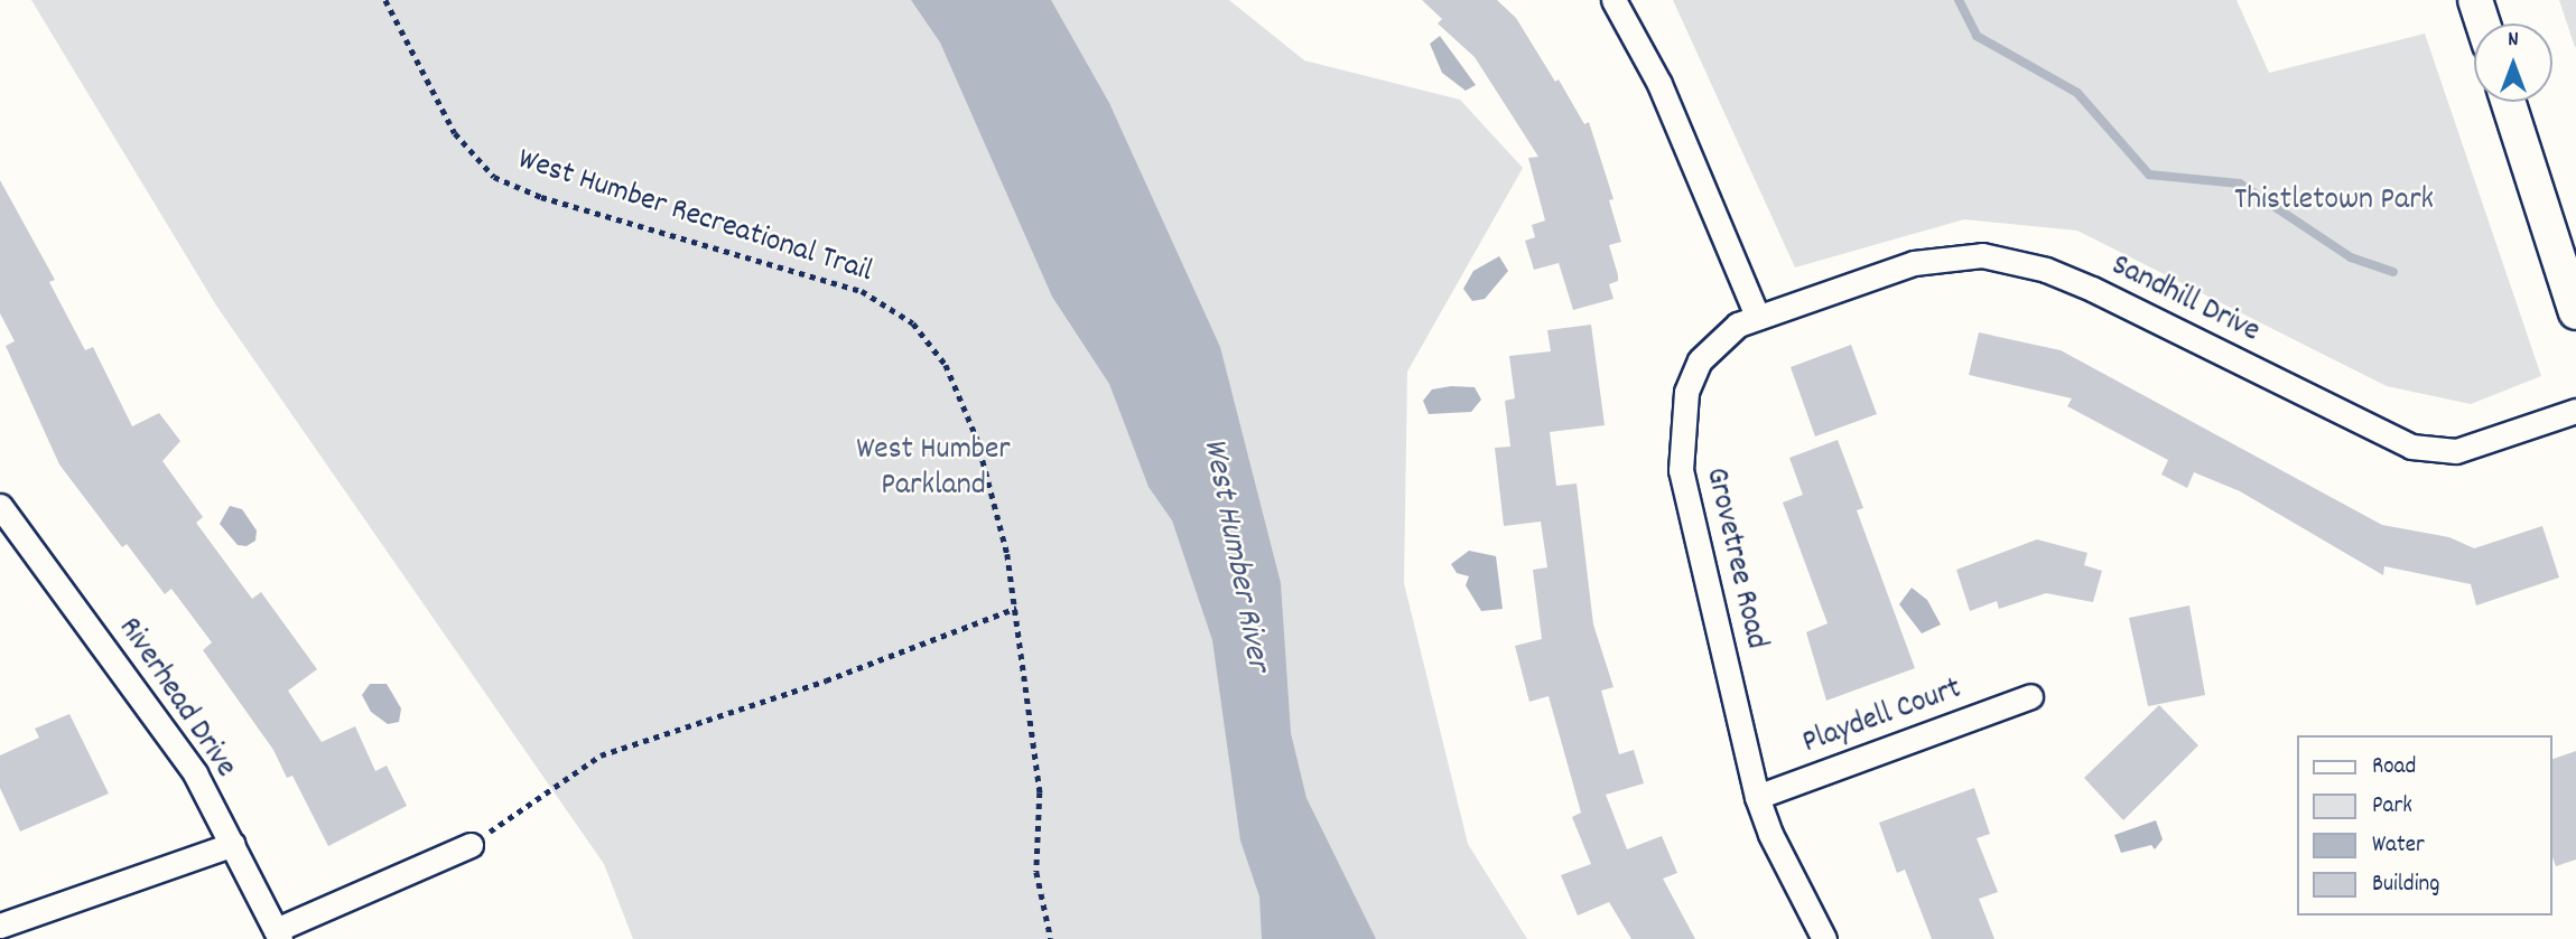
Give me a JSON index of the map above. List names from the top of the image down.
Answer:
{
  "streets": {
    "street": [
      "Sandhill Drive",
      "Grovetree Road",
      "Riverhead Drive",
      "Playdell Court"
    ],
    "path": ["West Humber Recreational Trail"]
  },
  "crossings": [
    ["Sandhill Drive", "Grovetree Road"],
    ["Grovetree Road", "Playdell Court"]
  ],
  "water": ["West Humber River"],
  "parks": ["Thistletown Park", "West Humber Parkland"],
  "legend": [
    "Road",
    "Park",
    "Water",
    "Building"
  ],
  "north": "top"
}
